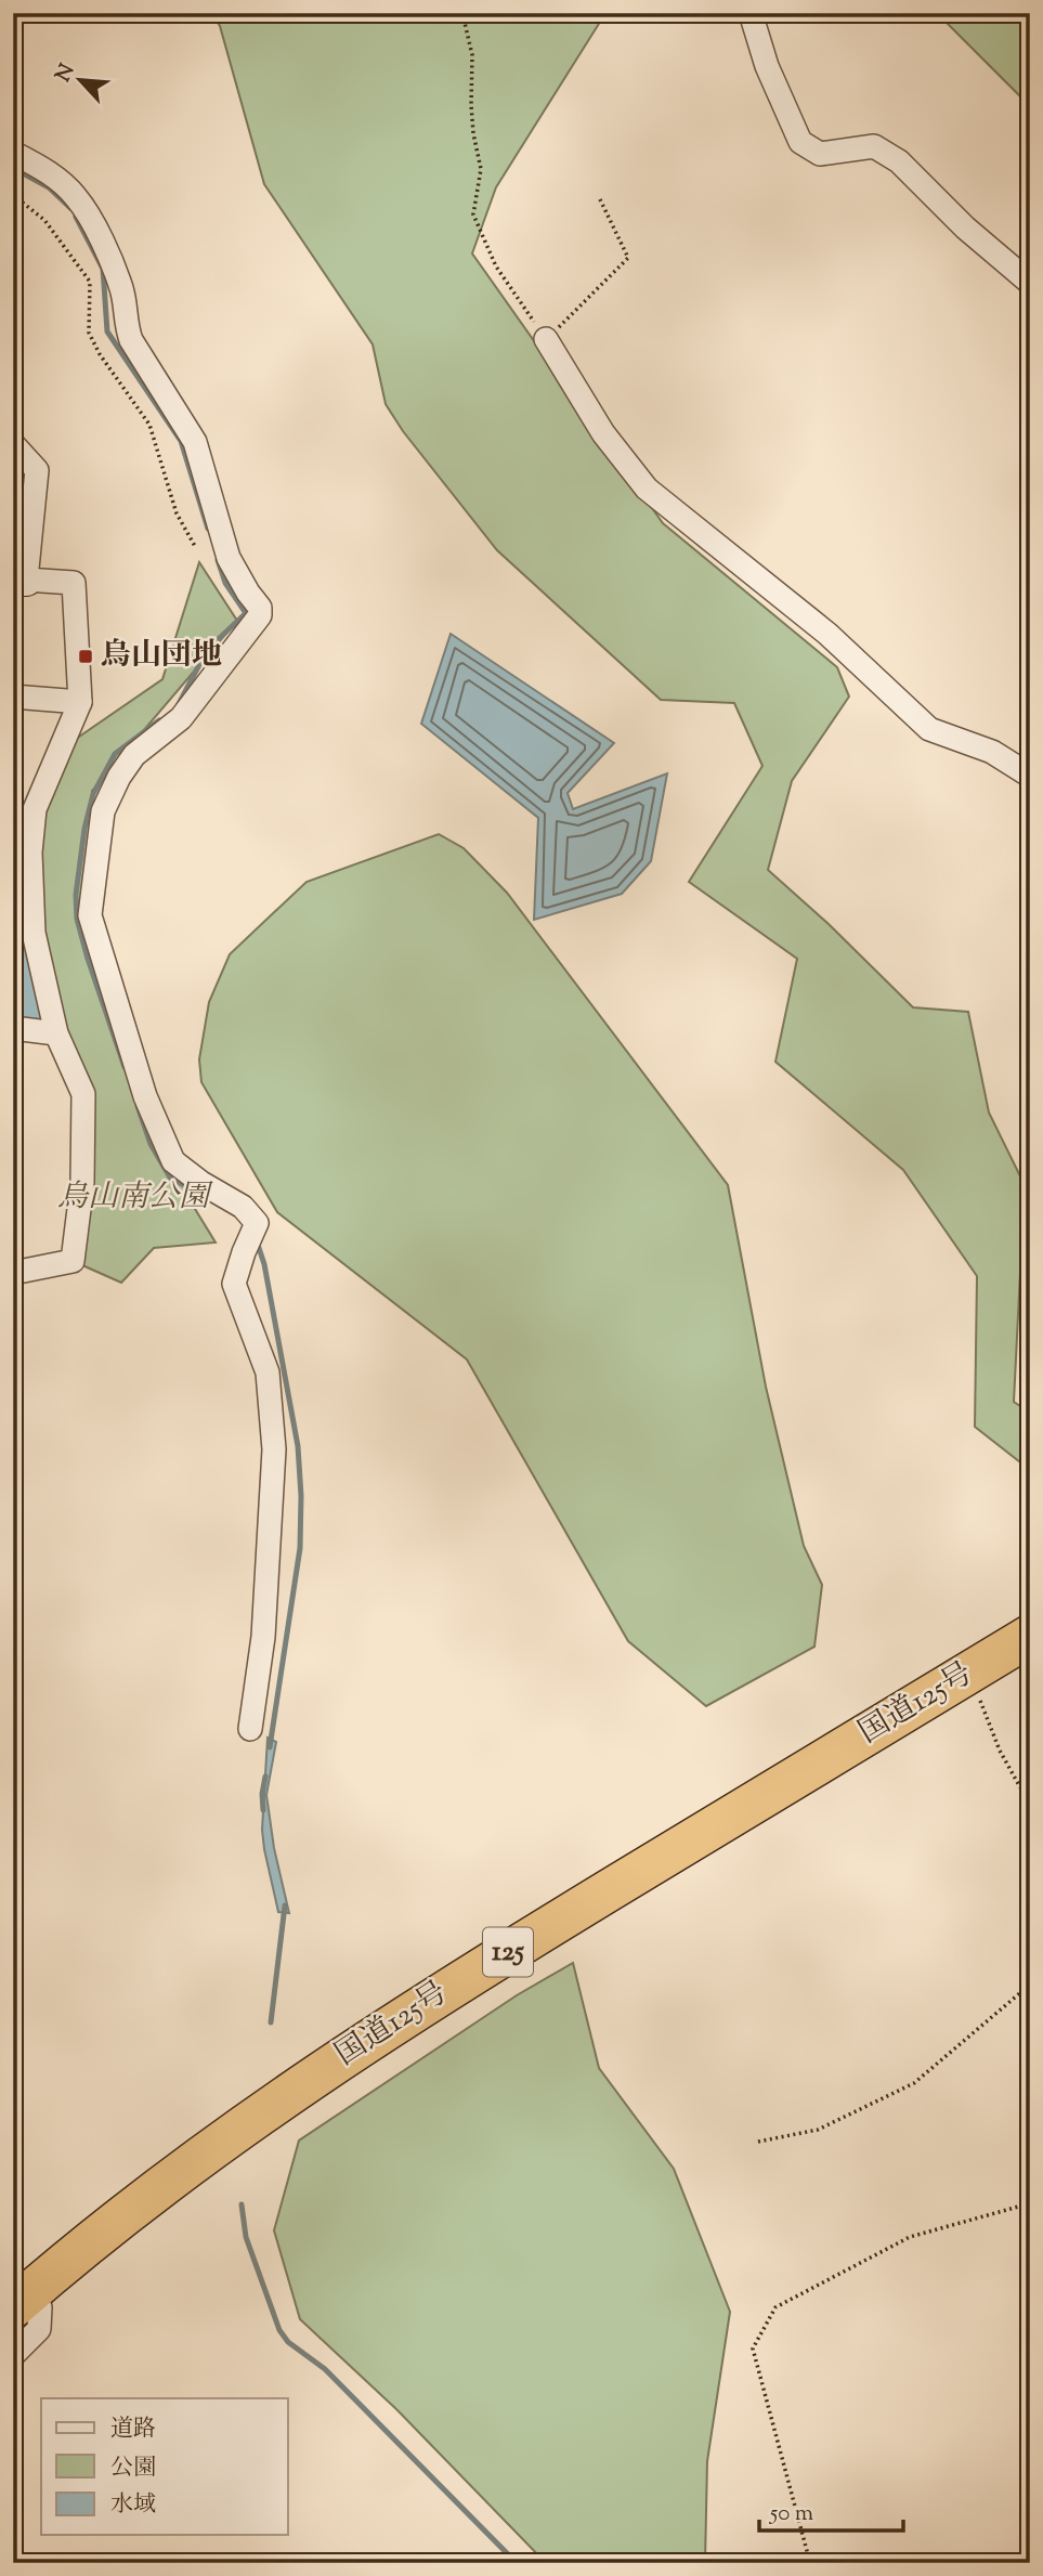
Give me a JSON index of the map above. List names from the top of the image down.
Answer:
{
  "streets": {
    "highway": ["国道125号", "125"]
  },
  "parks": ["烏山南公園"],
  "places": {
    "transit": ["烏山団地"]
  },
  "legend": ["道路", "公園", "水域"],
  "scale_bar": "50 m",
  "north": "top left"
}
